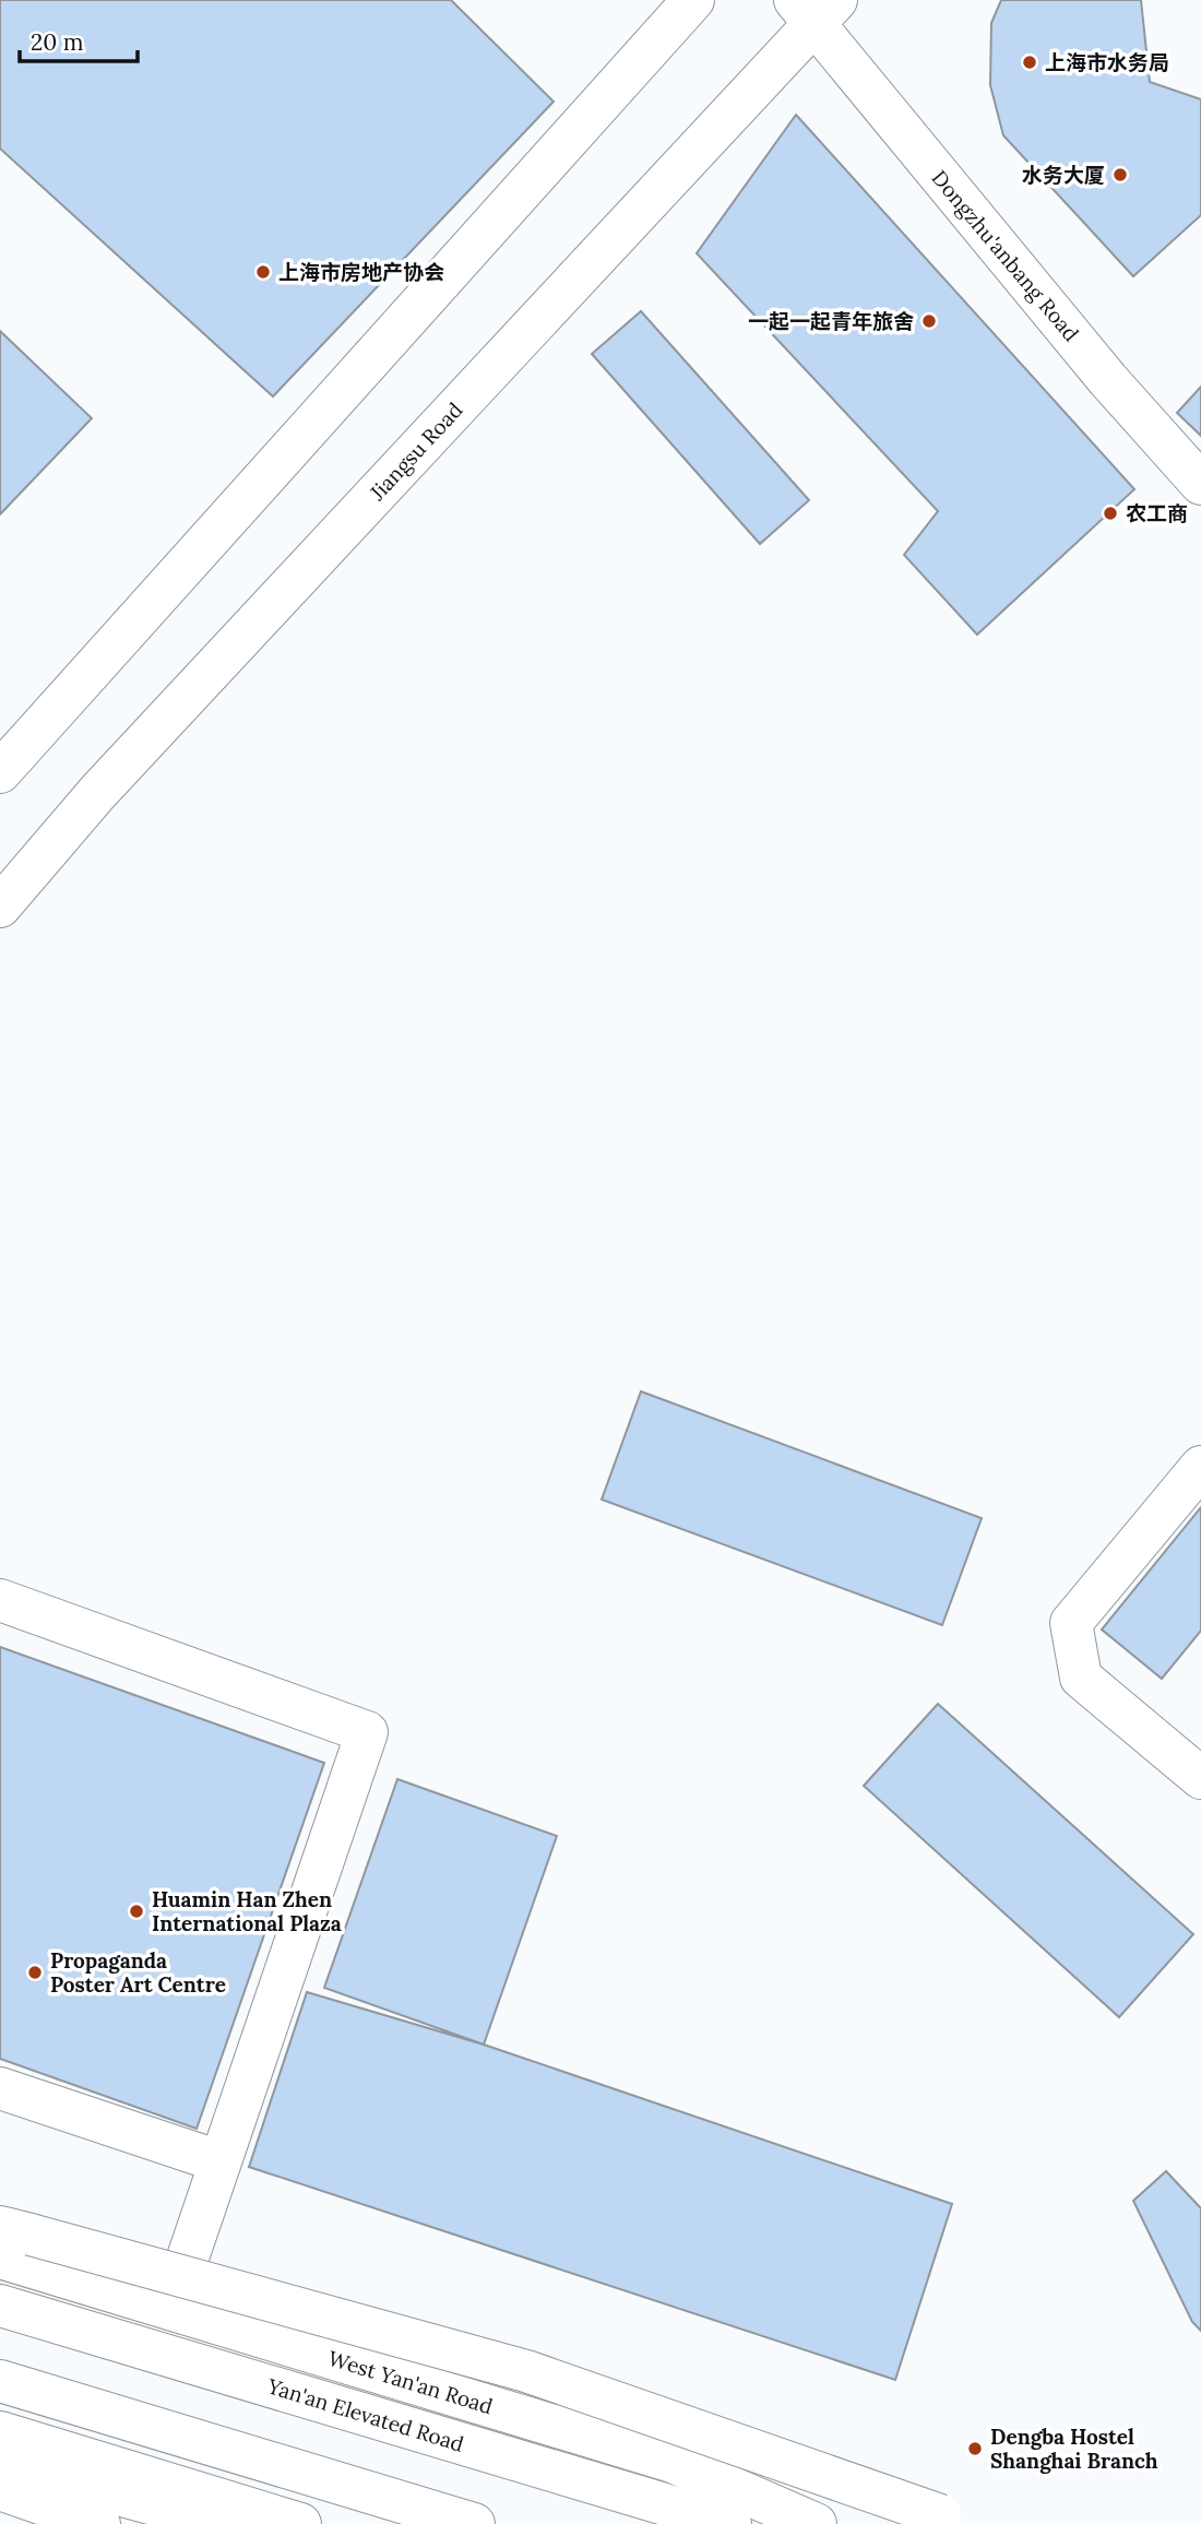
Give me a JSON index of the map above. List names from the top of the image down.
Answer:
{
  "streets": {
    "main road": [
      "Dongzhu'anbang Road",
      "Jiangsu Road",
      "West Yan'an Road",
      "Yan'an Elevated Road"
    ]
  },
  "crossings": [
    ["Dongzhu'anbang Road", "Jiangsu Road"]
  ],
  "places": [
    "上海市水务局",
    "水务大厦",
    "上海市房地产协会",
    "一起一起青年旅舍",
    "农工商",
    "Huamin Han Zhen International Plaza",
    "Propaganda Poster Art Centre",
    "Dengba Hostel Shanghai Branch"
  ],
  "scale_bar": "20 m"
}
